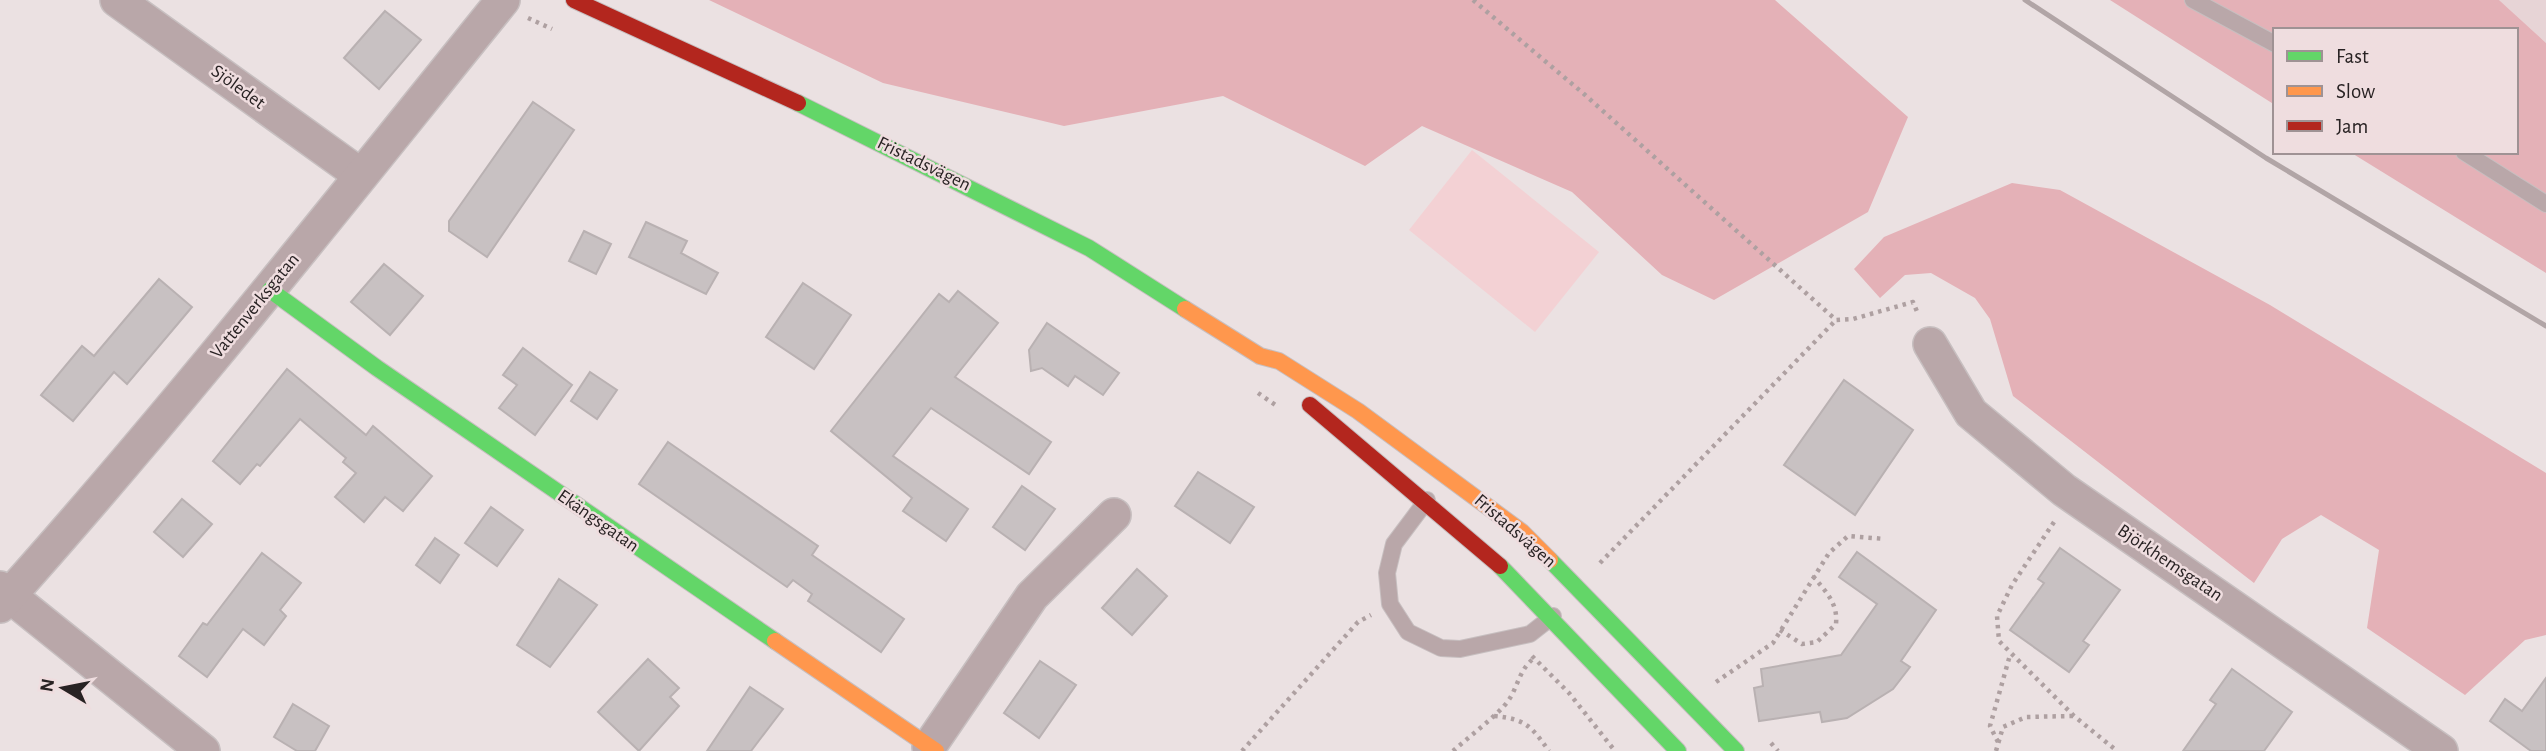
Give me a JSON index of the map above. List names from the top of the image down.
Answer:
{
  "streets": {
    "street": [
      "Sjöledet",
      "Fristadsvägen",
      "Vattenverksgatan",
      "Ekängsgatan",
      "Björkhemsgatan"
    ]
  },
  "crossings": [
    ["Sjöledet", "Vattenverksgatan"],
    ["Vattenverksgatan", "Ekängsgatan"]
  ],
  "legend": ["Fast", "Slow", "Jam"],
  "north": "left"
}
